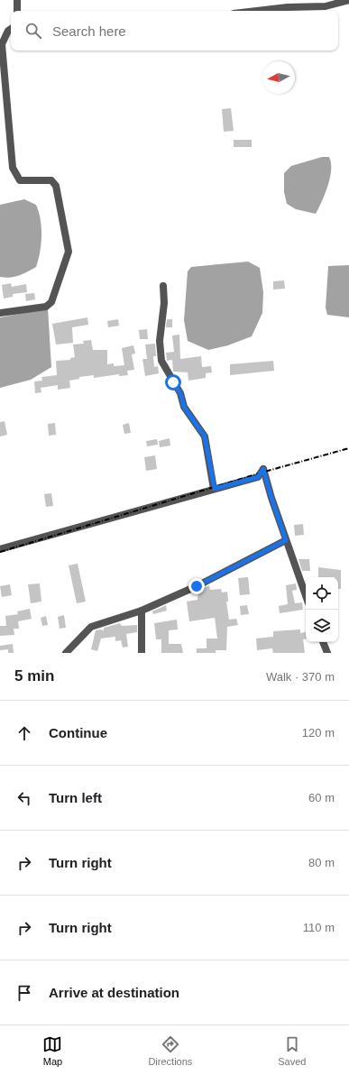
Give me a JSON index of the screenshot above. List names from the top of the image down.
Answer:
{
  "north": "left",
  "page": {
    "search": "Search here",
    "heading": ["5 min", "Walk · 370 m"],
    "list": [
      ["Continue", "120 m"],
      ["Turn left", "60 m"],
      ["Turn right", "80 m"],
      ["Turn right", "110 m"],
      "Arrive at destination"
    ],
    "nav": ["Map", "Directions", "Saved"]
  }
}
